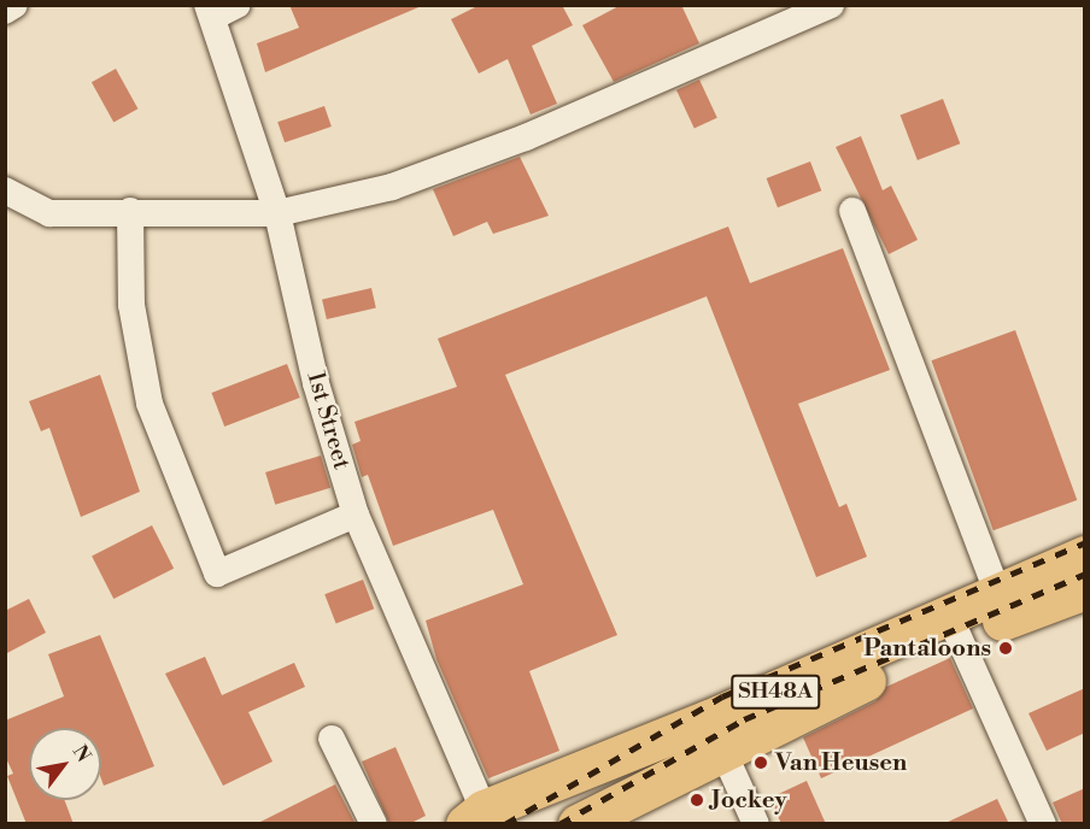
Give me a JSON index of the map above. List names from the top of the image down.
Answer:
{
  "streets": {
    "main road": ["SH48A"],
    "street": ["1st Street"]
  },
  "crossings": [
    ["1st Street", "SH48A"]
  ],
  "places": ["Pantaloons", "Van Heusen", "Jockey"],
  "north": "top right"
}
